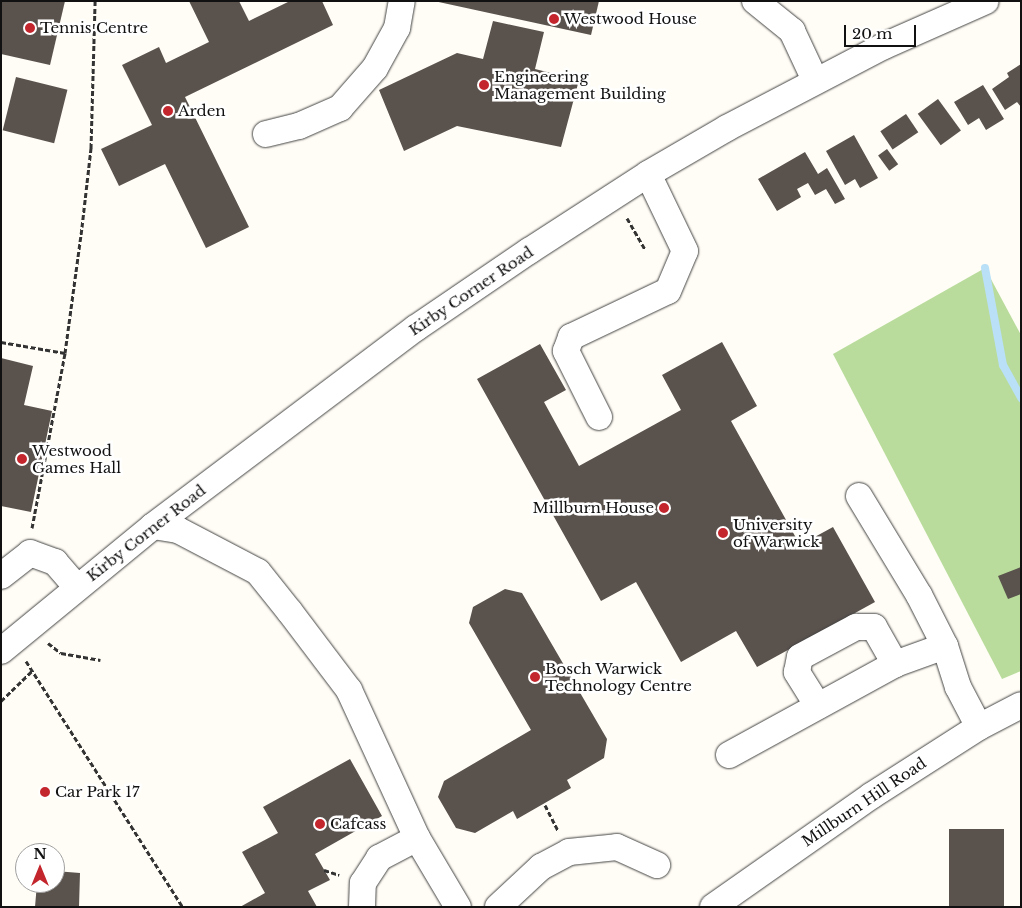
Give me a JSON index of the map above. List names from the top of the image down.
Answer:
{
  "streets": {
    "street": ["Kirby Corner Road", "Millburn Hill Road"]
  },
  "places": [
    "Westwood House",
    "Tennis Centre",
    "Engineering Management Building",
    "Arden",
    "Westwood Games Hall",
    "Millburn House",
    "University of Warwick",
    "Bosch Warwick Technology Centre",
    "Car Park 17",
    "Cafcass"
  ],
  "scale_bar": "20 m",
  "north": "top"
}
